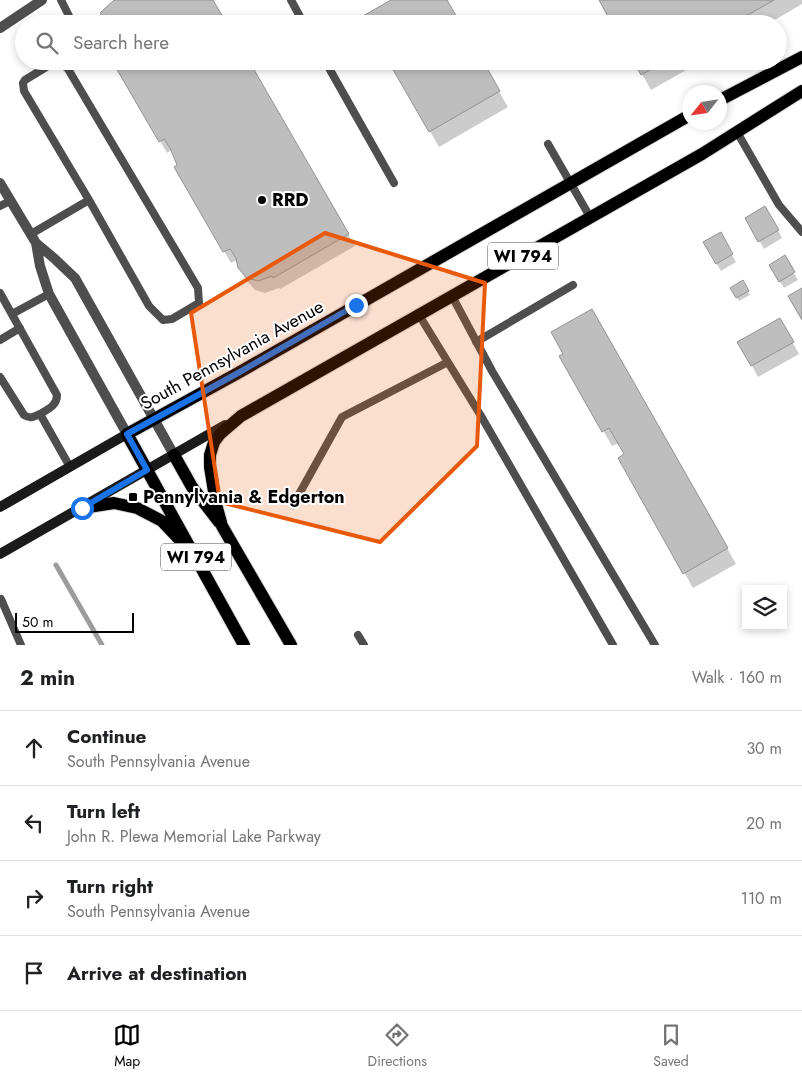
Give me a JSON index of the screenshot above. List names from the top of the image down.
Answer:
{
  "streets": {
    "main road": ["WI 794", "South Pennsylvania Avenue"]
  },
  "crossings": [
    ["WI 794", "South Pennsylvania Avenue"]
  ],
  "places": {
    "other": ["RRD"],
    "transit": ["Pennylvania & Edgerton"]
  },
  "scale_bar": "50 m",
  "north": "bottom left",
  "page": {
    "search": "Search here",
    "scale": "50 m",
    "heading": ["2 min", "Walk · 160 m"],
    "list": [
      ["Continue", "South Pennsylvania Avenue", "30 m"],
      ["Turn left", "John R. Plewa Memorial Lake Parkway", "20 m"],
      ["Turn right", "South Pennsylvania Avenue", "110 m"],
      "Arrive at destination"
    ],
    "nav": ["Map", "Directions", "Saved"]
  }
}
